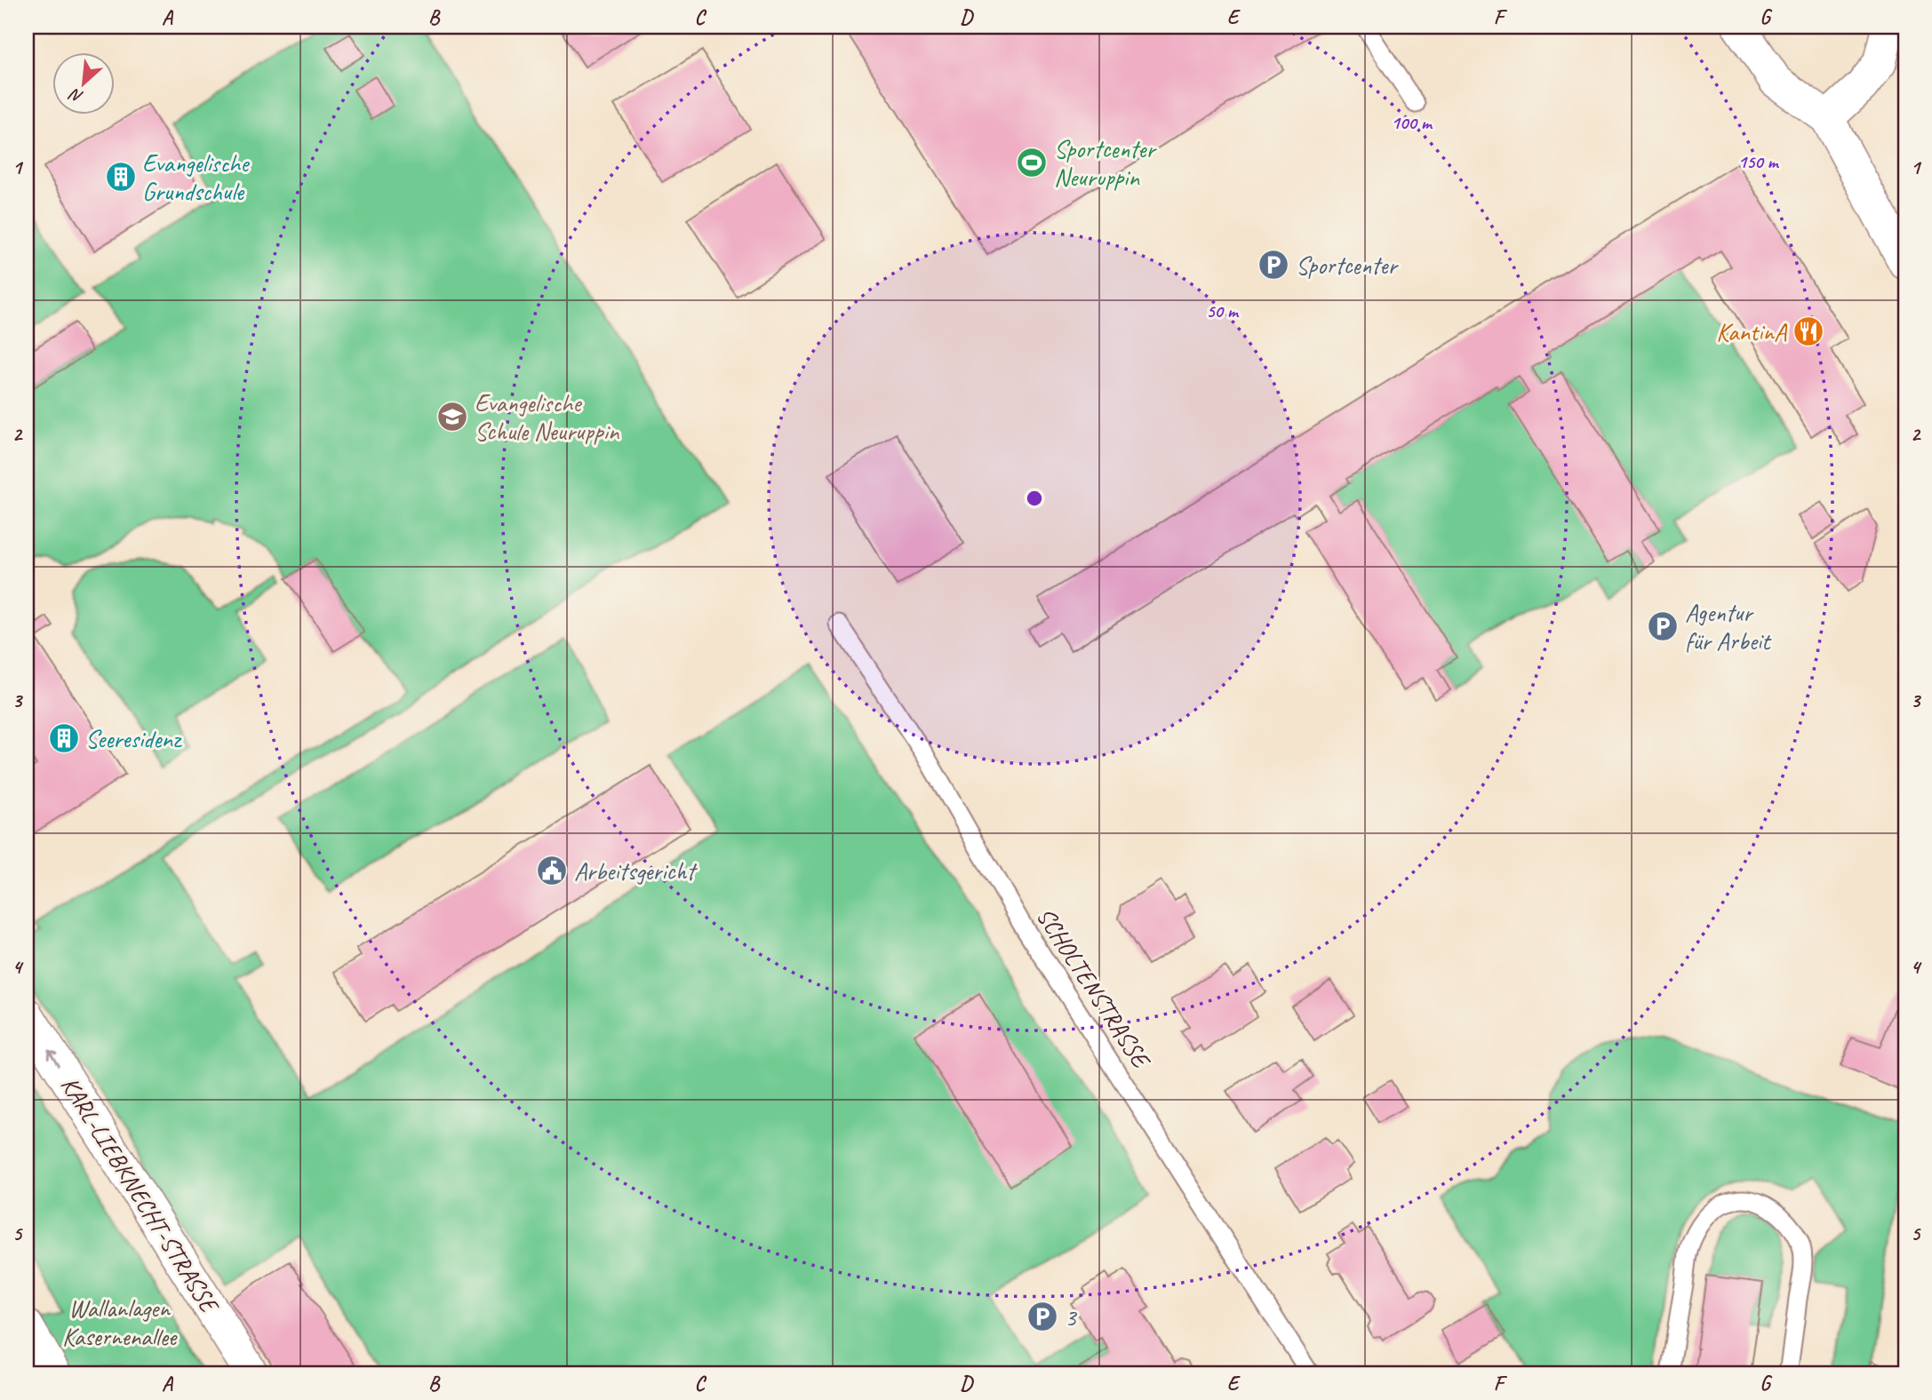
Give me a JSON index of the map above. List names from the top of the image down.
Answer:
{
  "streets": {
    "street": ["KARL-LIEBKNECHT-STRASSE"],
    "lane": ["SCHOLTENSTRASSE"]
  },
  "one_way": ["KARL-LIEBKNECHT-STRASSE"],
  "parks": ["Wallanlagen Kasernenallee"],
  "places": {
    "sports": ["Sportcenter Neuruppin"],
    "building": ["Evangelische Grundschule", "Seeresidenz"],
    "parking": ["Sportcenter", "Agentur für Arbeit", "3"],
    "restaurant": ["KantinA"],
    "school or university": ["Evangelische Schule Neuruppin"],
    "public building": ["Arbeitsgericht"]
  },
  "north": "bottom left",
  "grid": {
    "columns": [
      "A",
      "B",
      "C",
      "D",
      "E",
      "F",
      "G"
    ],
    "rows": [
      "1",
      "2",
      "3",
      "4",
      "5"
    ]
  },
  "rings": ["100 m", "150 m", "50 m"]
}
